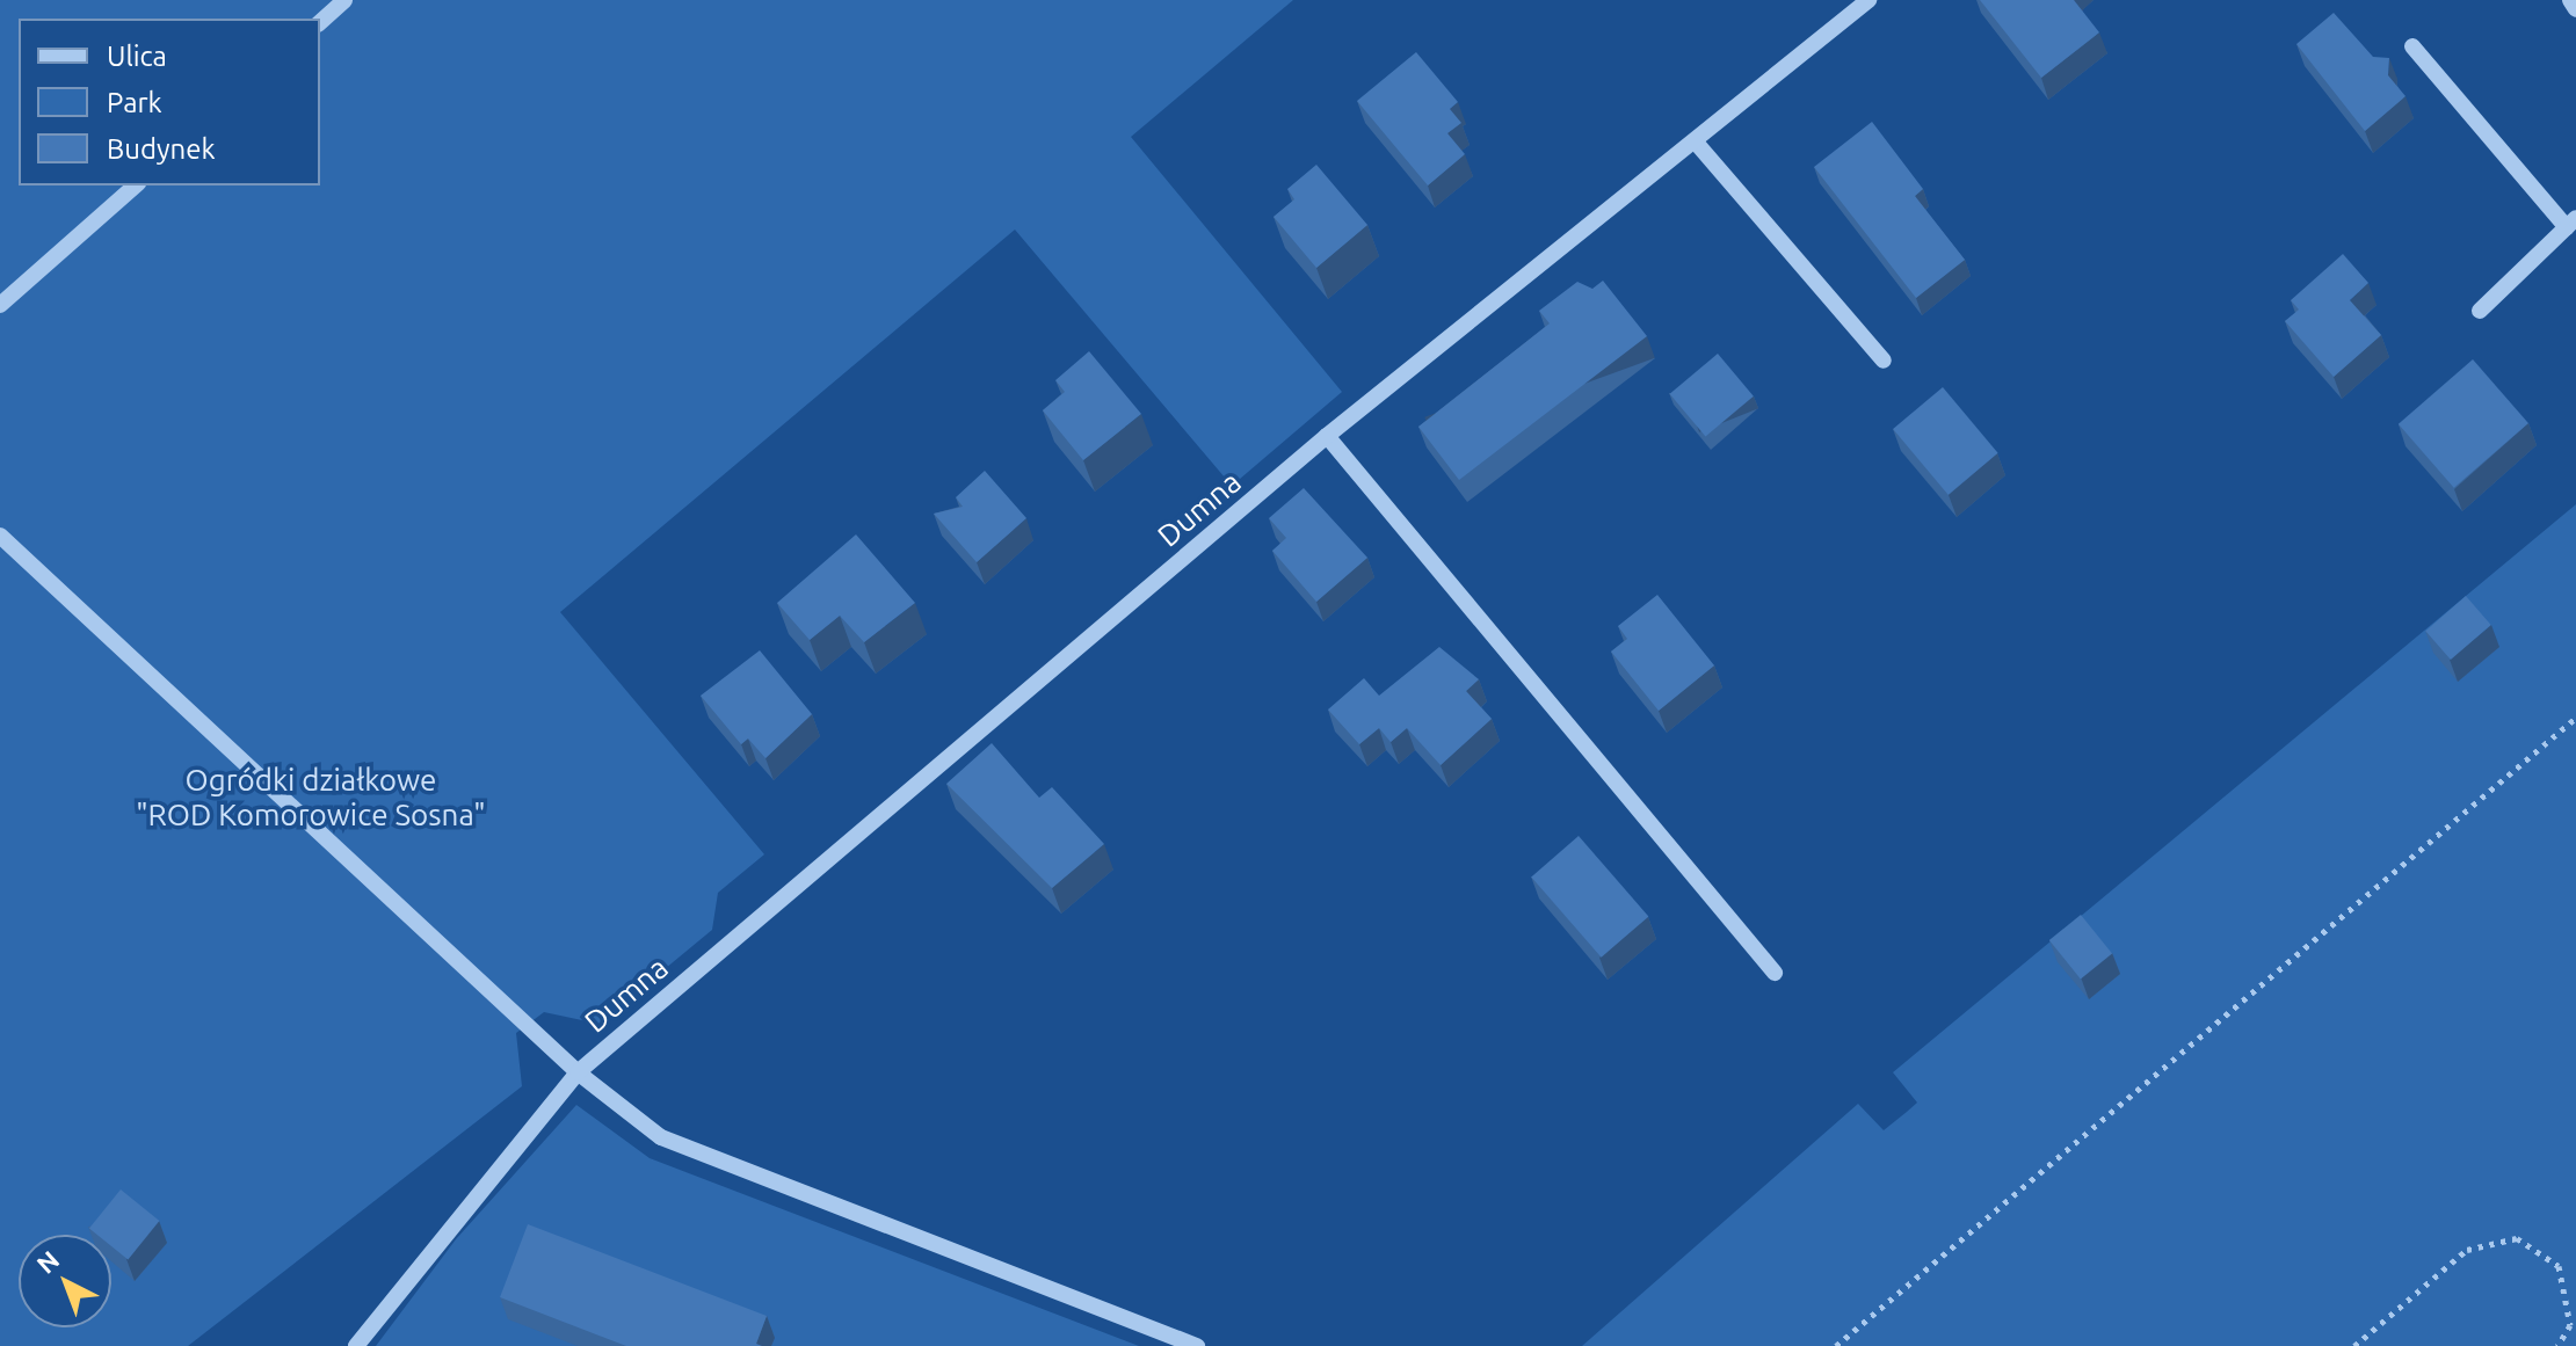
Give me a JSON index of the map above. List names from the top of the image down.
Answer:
{
  "streets": {
    "street": ["Dumna"]
  },
  "parks": ["Ogródki działkowe \"ROD Komorowice Sosna\""],
  "legend": ["Ulica", "Park", "Budynek"],
  "north": "top left"
}
